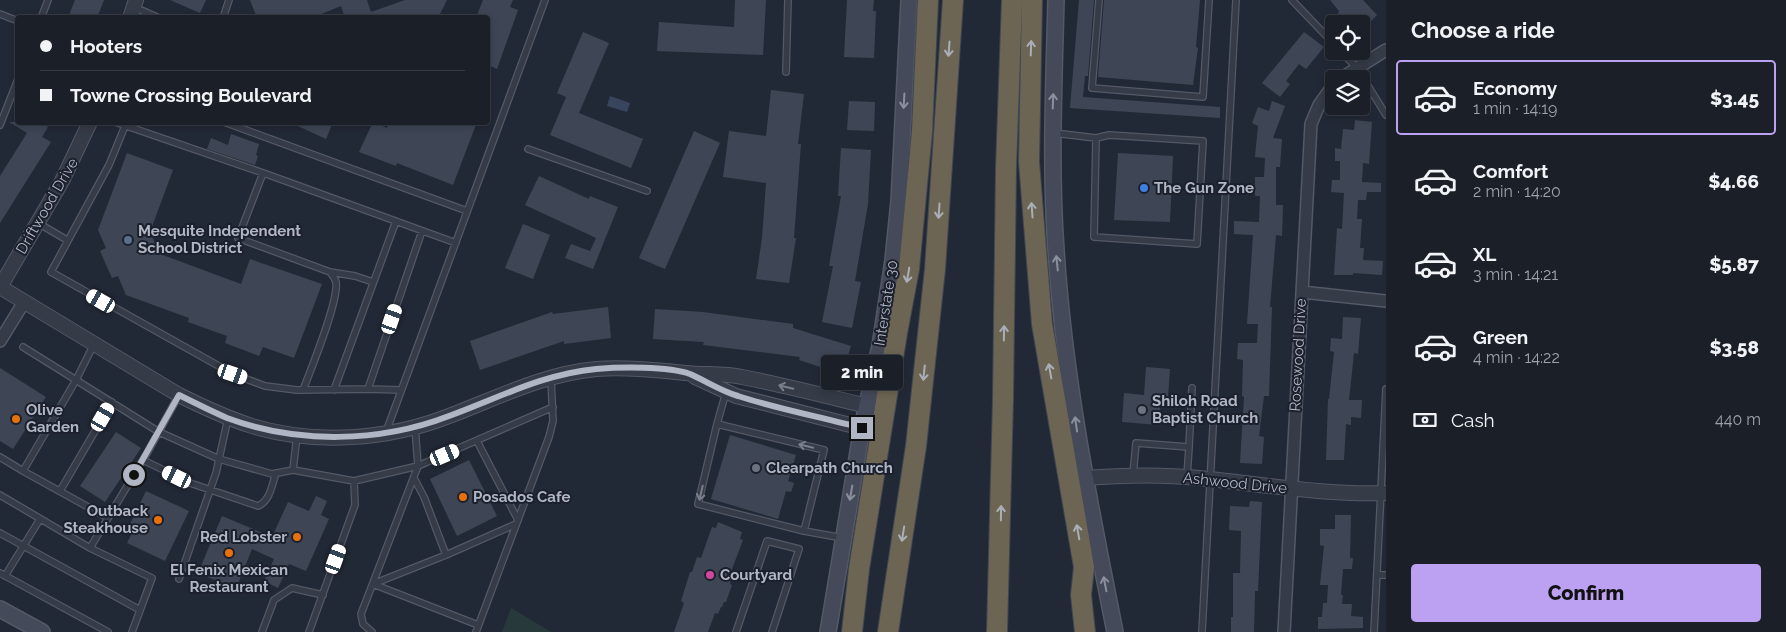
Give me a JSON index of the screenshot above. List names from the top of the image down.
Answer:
{
  "streets": {
    "main road": ["Interstate 30"],
    "street": ["Driftwood Drive", "Rosewood Drive", "Ashwood Drive"]
  },
  "crossings": [
    ["Rosewood Drive", "Ashwood Drive"]
  ],
  "one_way": ["Interstate 30"],
  "places": [
    "The Gun Zone",
    "Mesquite Independent School District",
    "Shiloh Road Baptist Church",
    "Olive Garden",
    "Clearpath Church",
    "Posados Cafe",
    "Outback Steakhouse",
    "Red Lobster",
    "El Fenix Mexican Restaurant",
    "Courtyard"
  ],
  "page": {
    "heading": "Choose a ride",
    "banner": ["Hooters", "Towne Crossing Boulevard"],
    "list": [
      {
        "name": "Economy",
        "note": "1 min · 14:19",
        "value": "$3.45"
      },
      {
        "name": "Comfort",
        "note": "2 min · 14:20",
        "value": "$4.66"
      },
      {
        "name": "XL",
        "note": "3 min · 14:21",
        "value": "$5.87"
      },
      {
        "name": "Green",
        "note": "4 min · 14:22",
        "value": "$3.58"
      }
    ],
    "bubble": "2 min",
    "pay": ["Cash", "440 m"],
    "buttons": "Confirm"
  }
}
